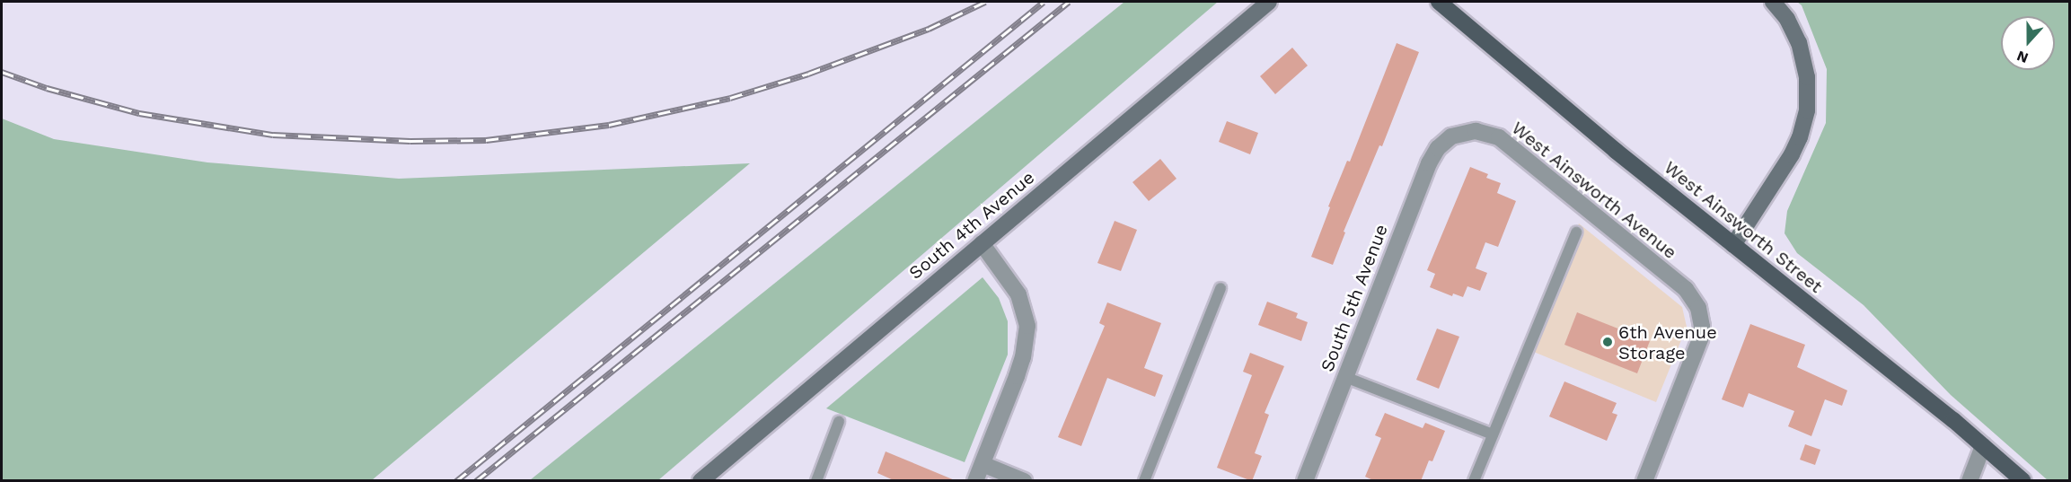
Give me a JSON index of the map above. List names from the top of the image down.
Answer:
{
  "streets": {
    "main road": ["West Ainsworth Street"],
    "street": ["West Ainsworth Avenue", "South 4th Avenue", "South 5th Avenue"]
  },
  "crossings": [
    ["West Ainsworth Avenue", "South 5th Avenue"]
  ],
  "places": ["6th Avenue Storage"],
  "north": "bottom"
}
